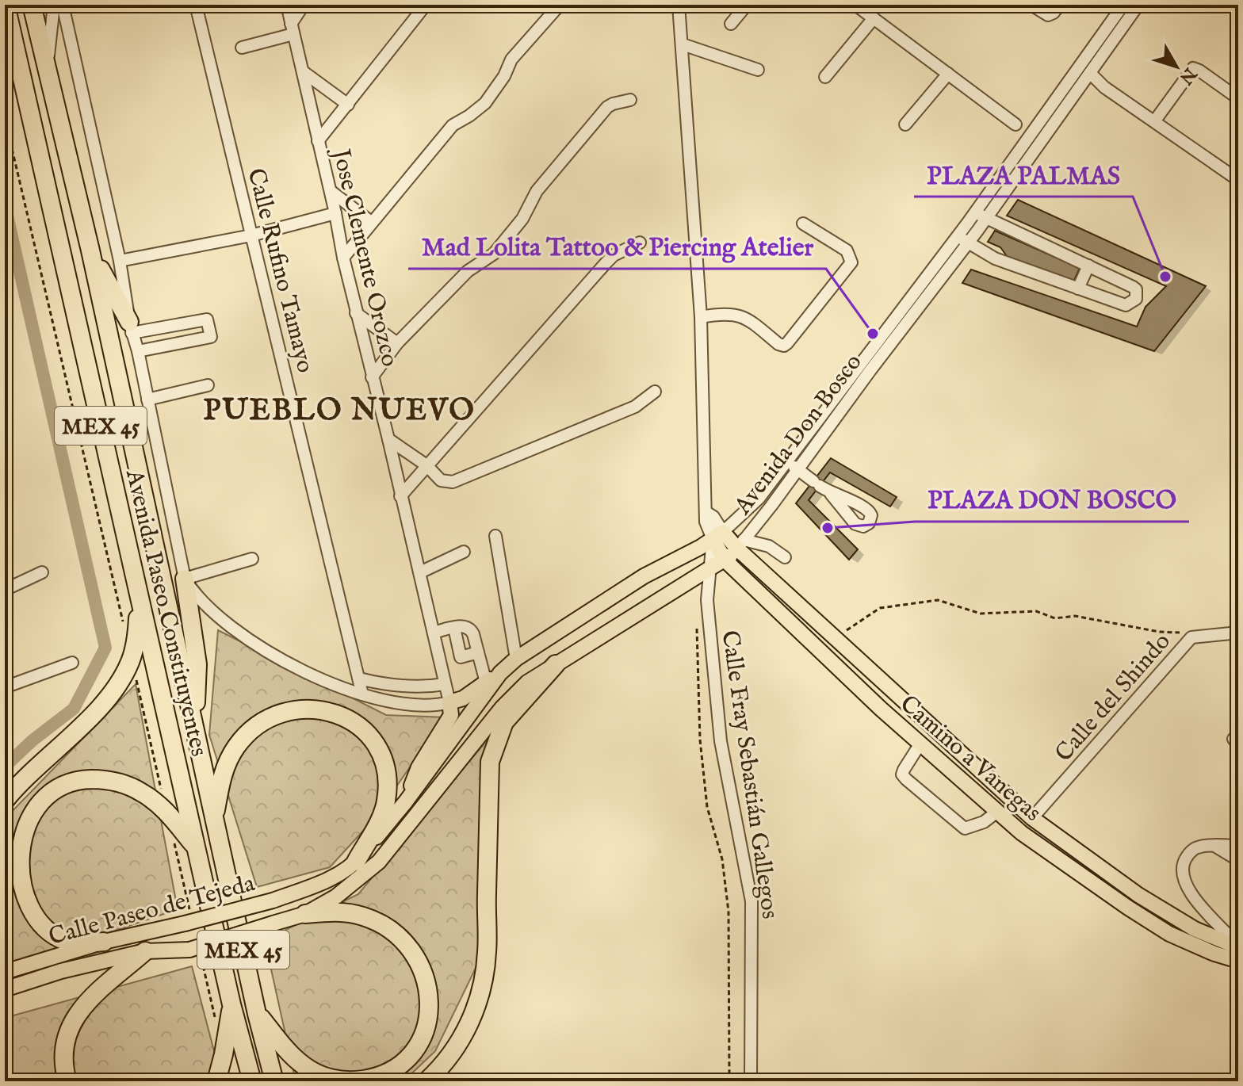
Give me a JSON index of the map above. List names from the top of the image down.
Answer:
{
  "streets": {
    "highway": ["MEX 45", "Avenida Paseo Constituyentes"],
    "main road": ["Camino a Vanegas", "Calle Paseo de Tejeda"],
    "street": [
      "Jose Clemente Orozco",
      "Calle Rufino Tamayo",
      "Avenida Don Bosco",
      "Calle del Shindo",
      "Calle Fray Sebastián Gallegos"
    ]
  },
  "crossings": [
    ["Avenida Don Bosco", "Camino a Vanegas"],
    ["Avenida Don Bosco", "Calle Fray Sebastián Gallegos"],
    ["Avenida Don Bosco", "Calle Paseo de Tejeda"],
    ["Calle del Shindo", "Camino a Vanegas"],
    ["Camino a Vanegas", "Calle Fray Sebastián Gallegos"],
    ["Camino a Vanegas", "Calle Paseo de Tejeda"],
    ["Calle Fray Sebastián Gallegos", "Calle Paseo de Tejeda"]
  ],
  "districts": ["PUEBLO NUEVO"],
  "places": ["PLAZA PALMAS", "Mad Lolita Tattoo & Piercing Atelier", "PLAZA DON BOSCO"],
  "north": "bottom right"
}
